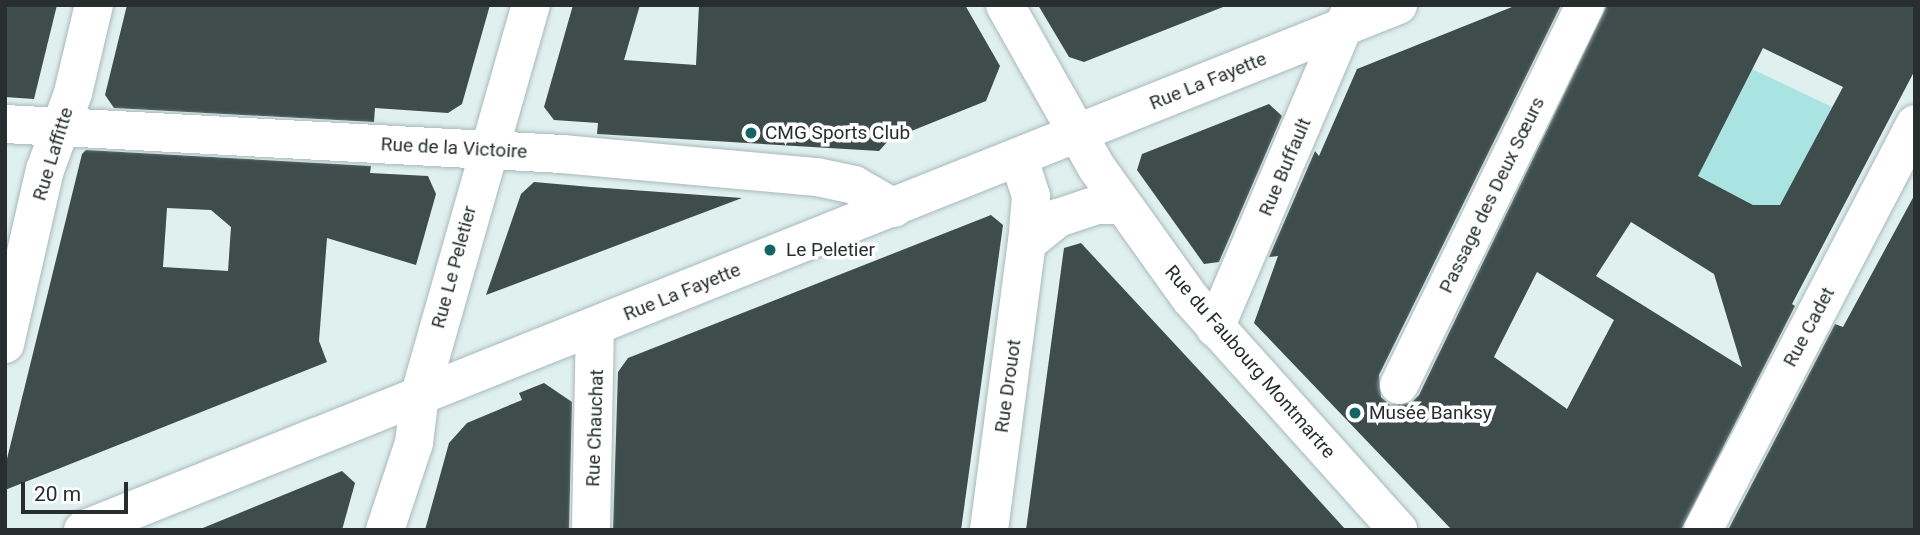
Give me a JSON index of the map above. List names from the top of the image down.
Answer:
{
  "streets": {
    "street": [
      "Rue La Fayette",
      "Rue de la Victoire",
      "Rue Laffitte",
      "Rue Buffault",
      "Passage des Deux Sœurs",
      "Rue Le Peletier",
      "Rue Cadet",
      "Rue du Faubourg Montmartre",
      "Rue Drouot",
      "Rue Chauchat"
    ]
  },
  "crossings": [
    ["Rue La Fayette", "Rue de la Victoire"],
    ["Rue La Fayette", "Rue Buffault"],
    ["Rue La Fayette", "Rue Le Peletier"],
    ["Rue La Fayette", "Rue du Faubourg Montmartre"],
    ["Rue La Fayette", "Rue Drouot"],
    ["Rue La Fayette", "Rue Chauchat"],
    ["Rue de la Victoire", "Rue Laffitte"],
    ["Rue de la Victoire", "Rue Le Peletier"],
    ["Rue Buffault", "Rue du Faubourg Montmartre"]
  ],
  "places": ["CMG Sports Club", "Le Peletier", "Musée Banksy"],
  "scale_bar": "20 m"
}
